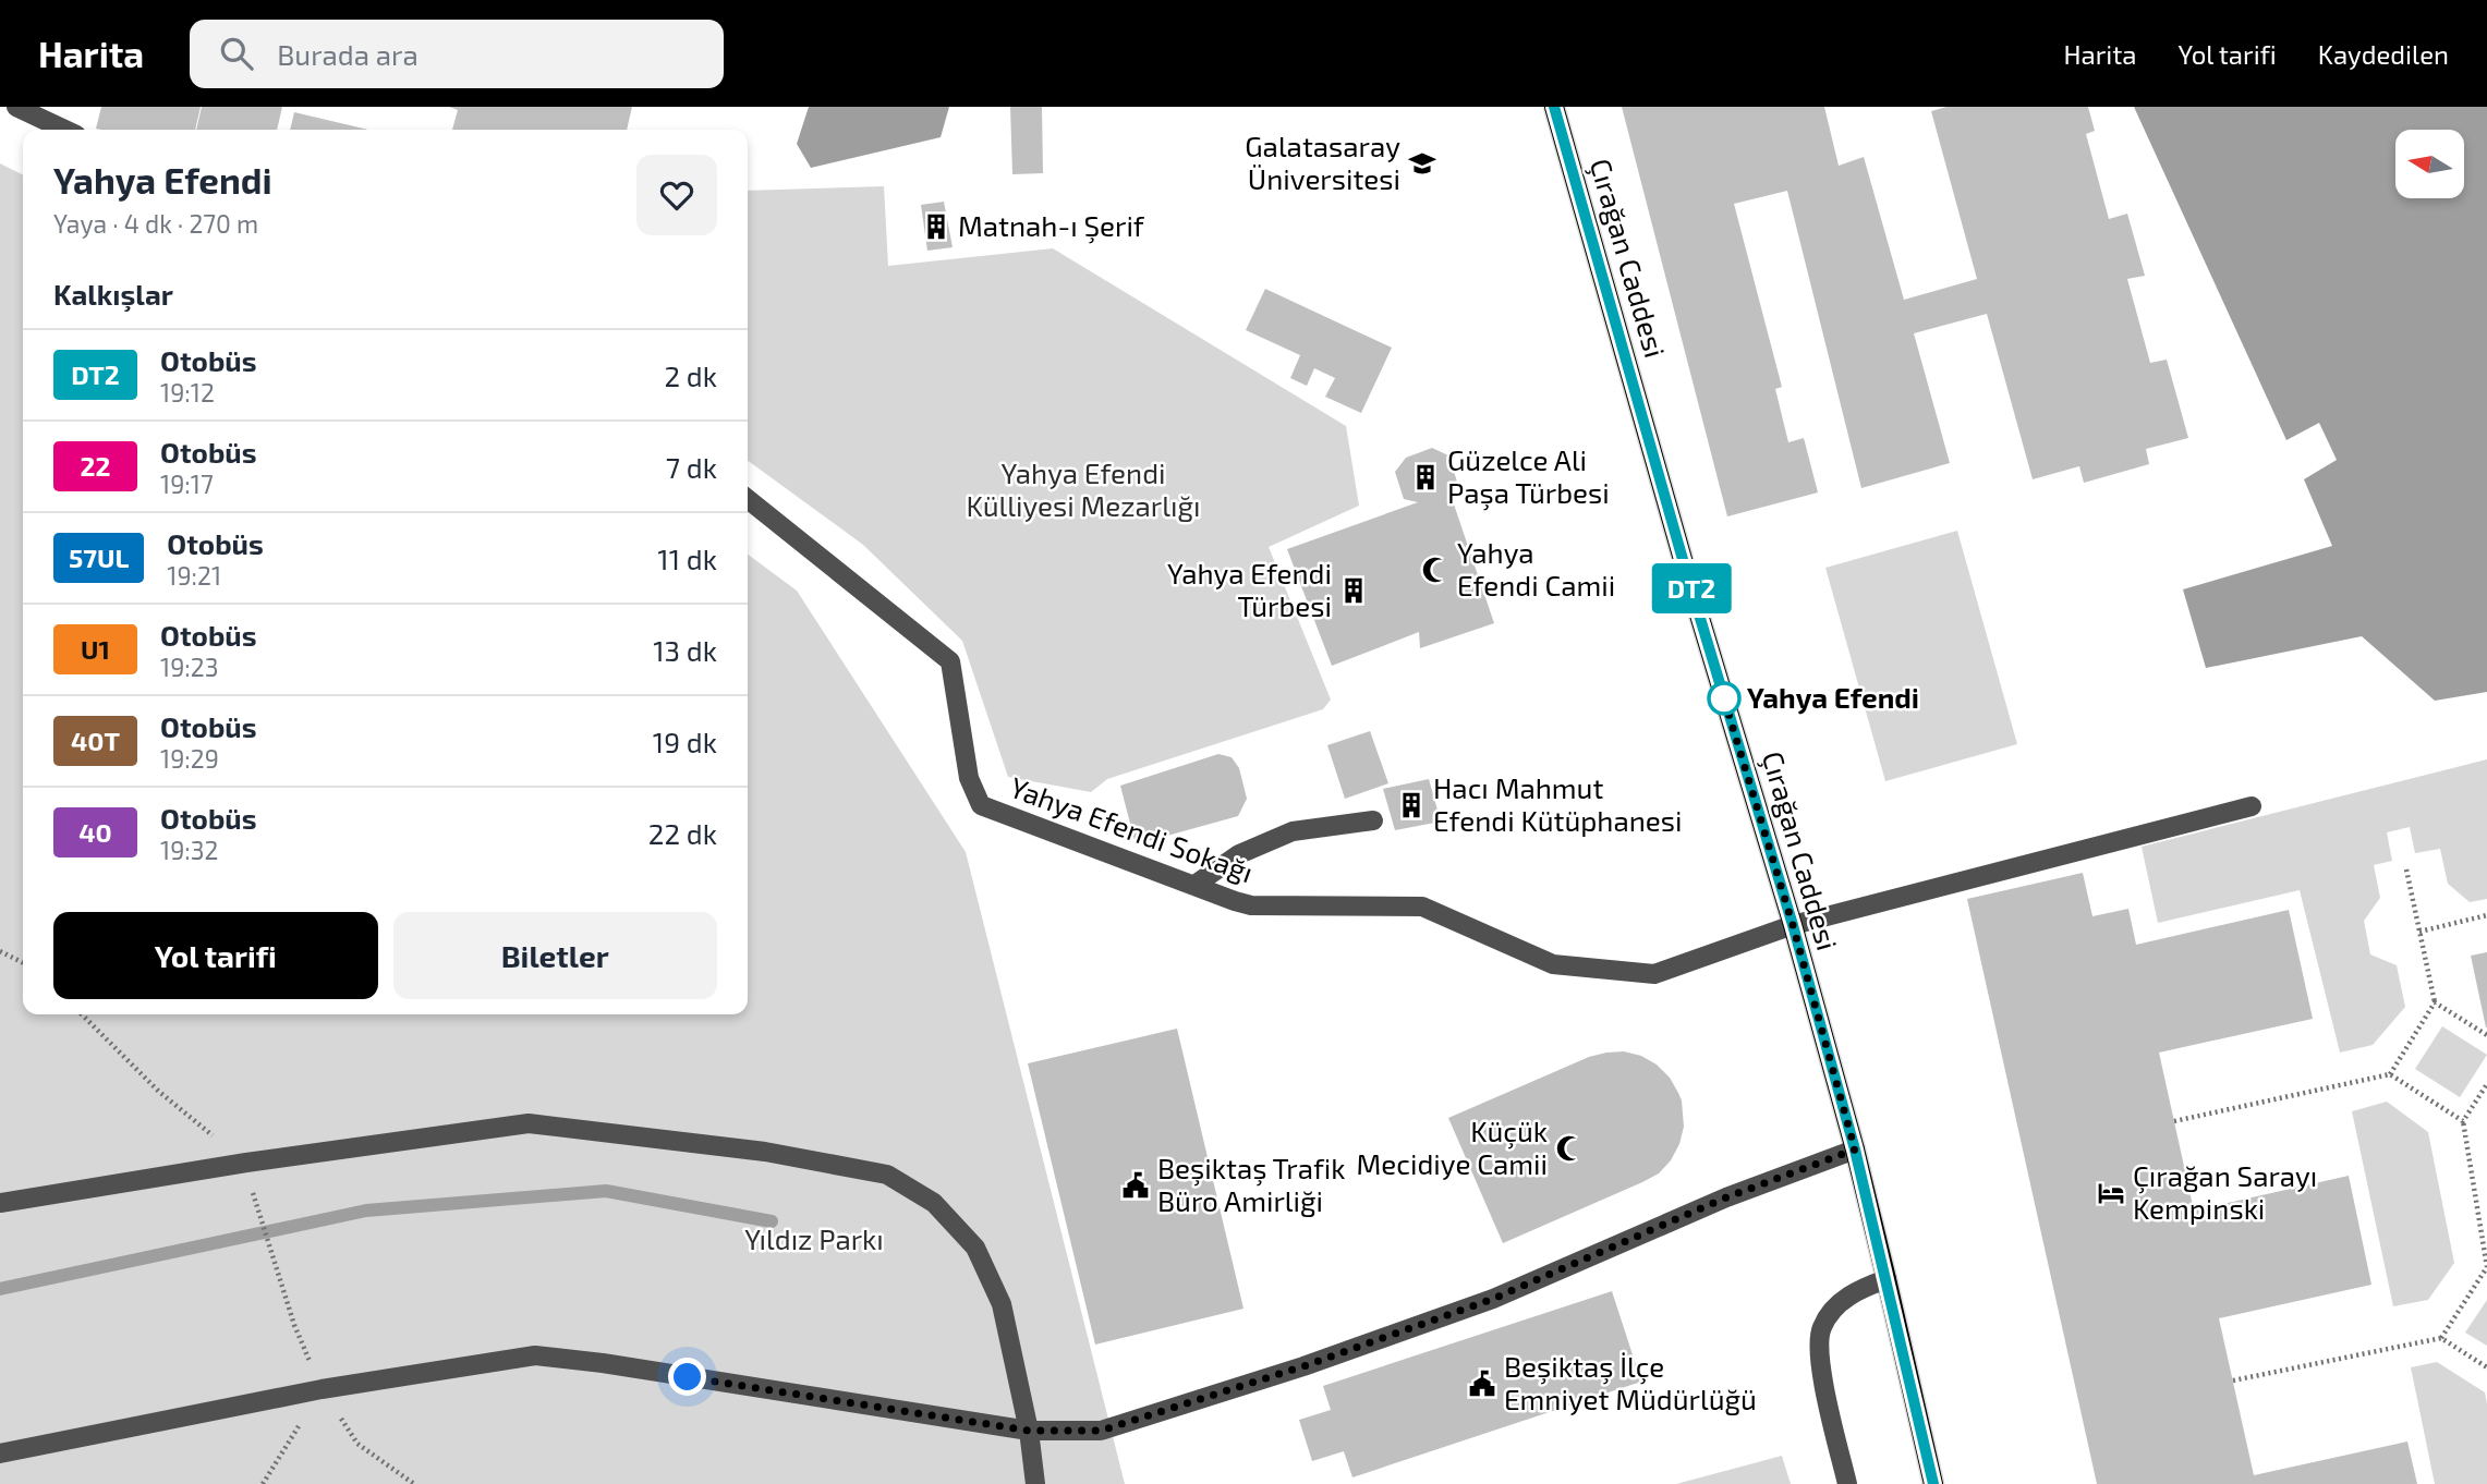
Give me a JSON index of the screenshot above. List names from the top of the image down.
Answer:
{
  "streets": {
    "main road": ["Çırağan Caddesi"],
    "street": ["Yahya Efendi Sokağı"]
  },
  "crossings": [
    ["Çırağan Caddesi", "Yahya Efendi Sokağı"]
  ],
  "parks": ["Yahya Efendi Külliyesi Mezarlığı", "Yıldız Parkı"],
  "places": {
    "school or university": ["Galatasaray Üniversitesi"],
    "building": [
      "Matnah-ı Şerif",
      "Güzelce Ali Paşa Türbesi",
      "Yahya Efendi Türbesi",
      "Hacı Mahmut Efendi Kütüphanesi"
    ],
    "mosque": ["Yahya Efendi Camii", "Küçük Mecidiye Camii"],
    "other": ["Yahya Efendi"],
    "public building": ["Beşiktaş Trafik Büro Amirliği", "Beşiktaş İlçe Emniyet Müdürlüğü"],
    "hotel": ["Çırağan Sarayı Kempinski"]
  },
  "lines": ["bus line DT2"],
  "north": "left",
  "page": {
    "header": "Harita",
    "search": "Burada ara",
    "nav": ["Harita", "Yol tarifi", "Kaydedilen"],
    "on_map": "DT2",
    "heading": [
      ["Yahya Efendi", "Yaya · 4 dk · 270 m"],
      "Kalkışlar"
    ],
    "list": [
      {
        "mark": "DT2",
        "name": "Otobüs",
        "note": "19:12",
        "value": "2 dk"
      },
      {
        "mark": "22",
        "name": "Otobüs",
        "note": "19:17",
        "value": "7 dk"
      },
      {
        "mark": "57UL",
        "name": "Otobüs",
        "note": "19:21",
        "value": "11 dk"
      },
      {
        "mark": "U1",
        "name": "Otobüs",
        "note": "19:23",
        "value": "13 dk"
      },
      {
        "mark": "40T",
        "name": "Otobüs",
        "note": "19:29",
        "value": "19 dk"
      },
      {
        "mark": "40",
        "name": "Otobüs",
        "note": "19:32",
        "value": "22 dk"
      }
    ],
    "buttons": ["Yol tarifi", "Biletler"]
  }
}
